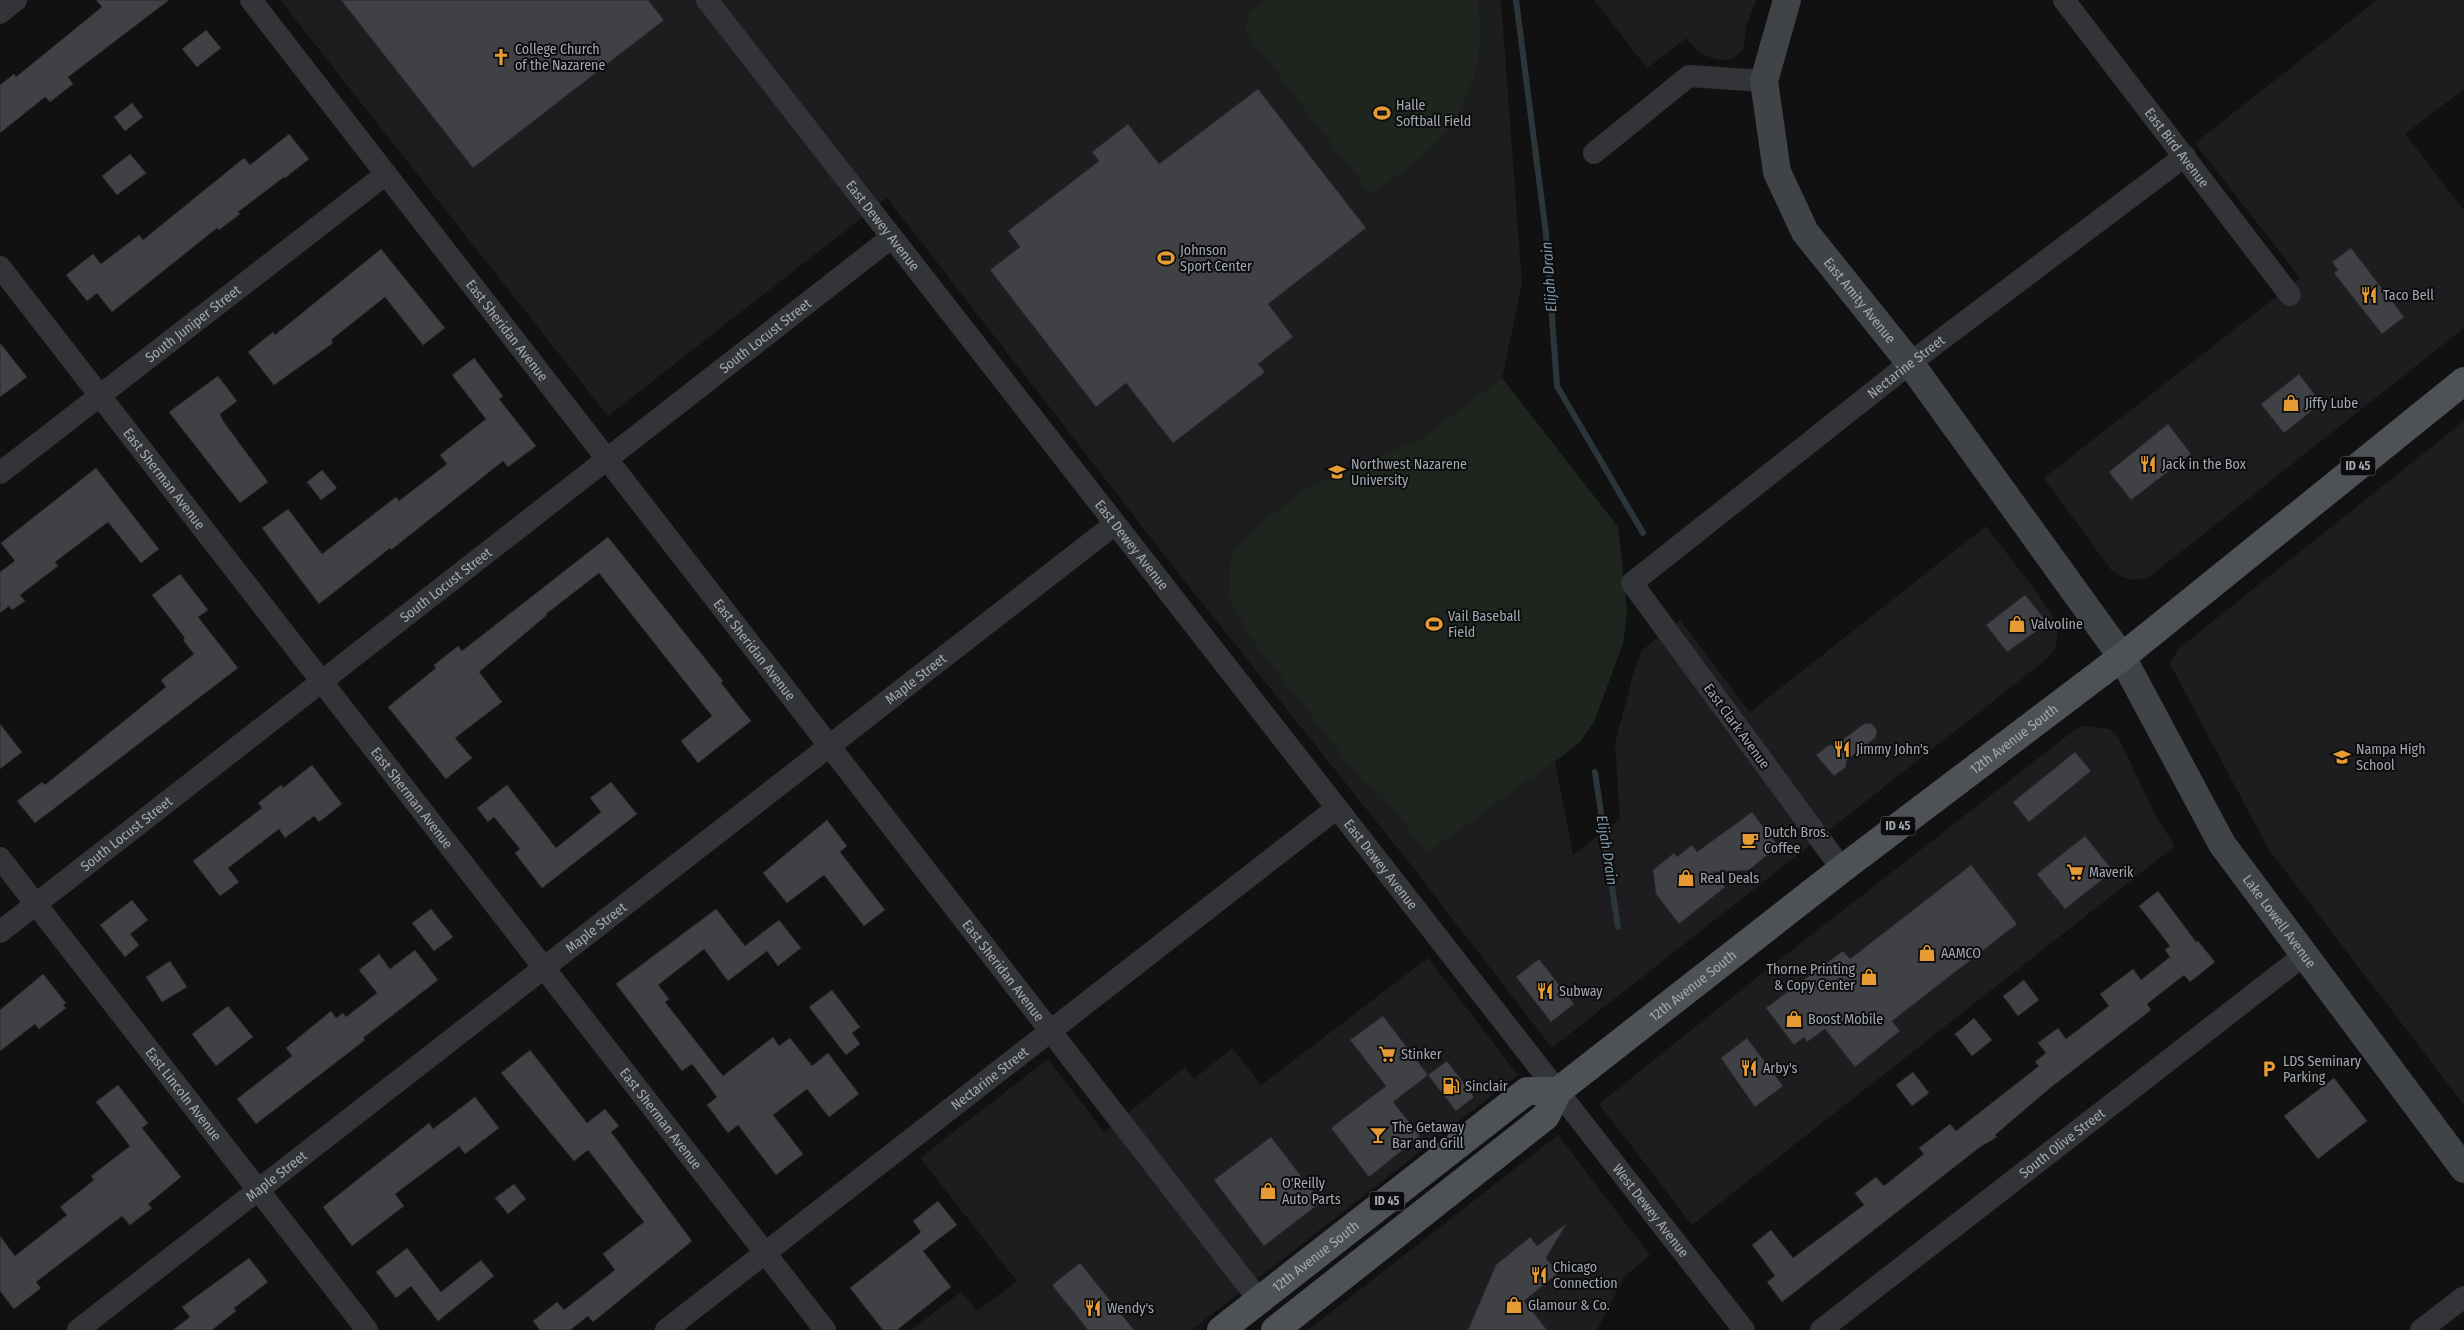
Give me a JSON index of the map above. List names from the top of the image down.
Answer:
{
  "streets": {
    "main road": [
      "East Amity Avenue",
      "ID 45",
      "12th Avenue South",
      "Lake Lowell Avenue"
    ],
    "street": [
      "East Bird Avenue",
      "East Dewey Avenue",
      "South Juniper Street",
      "East Sheridan Avenue",
      "South Locust Street",
      "Nectarine Street",
      "East Sherman Avenue",
      "Maple Street",
      "East Clark Avenue",
      "East Lincoln Avenue",
      "South Olive Street",
      "West Dewey Avenue"
    ]
  },
  "crossings": [
    ["East Bird Avenue", "Nectarine Street"],
    ["East Dewey Avenue", "South Locust Street"],
    ["East Dewey Avenue", "Nectarine Street"],
    ["East Dewey Avenue", "Maple Street"],
    ["East Dewey Avenue", "12th Avenue South"],
    ["East Dewey Avenue", "West Dewey Avenue"],
    ["East Amity Avenue", "Nectarine Street"],
    ["East Amity Avenue", "12th Avenue South"],
    ["East Amity Avenue", "Lake Lowell Avenue"],
    ["South Juniper Street", "East Sheridan Avenue"],
    ["South Juniper Street", "East Sherman Avenue"],
    ["East Sheridan Avenue", "South Locust Street"],
    ["East Sheridan Avenue", "Nectarine Street"],
    ["East Sheridan Avenue", "Maple Street"],
    ["East Sheridan Avenue", "12th Avenue South"],
    ["South Locust Street", "East Sherman Avenue"],
    ["South Locust Street", "East Lincoln Avenue"],
    ["Nectarine Street", "East Sherman Avenue"],
    ["Nectarine Street", "East Clark Avenue"],
    ["East Sherman Avenue", "Maple Street"],
    ["Maple Street", "East Lincoln Avenue"],
    ["East Clark Avenue", "12th Avenue South"],
    ["12th Avenue South", "Lake Lowell Avenue"],
    ["12th Avenue South", "West Dewey Avenue"],
    ["Lake Lowell Avenue", "South Olive Street"]
  ],
  "water": ["Elijah Drain"],
  "places": {
    "church": ["College Church of the Nazarene"],
    "sports": ["Halle Softball Field", "Johnson Sport Center", "Vail Baseball Field"],
    "restaurant": [
      "Taco Bell",
      "Jack in the Box",
      "Jimmy John's",
      "Subway",
      "Arby's",
      "Chicago Connection",
      "Wendy's"
    ],
    "shop": [
      "Jiffy Lube",
      "Valvoline",
      "Real Deals",
      "AAMCO",
      "Thorne Printing & Copy Center",
      "Boost Mobile",
      "O'Reilly Auto Parts",
      "Glamour & Co."
    ],
    "school or university": ["Northwest Nazarene University", "Nampa High School"],
    "cafe": ["Dutch Bros. Coffee"],
    "supermarket": ["Maverik", "Stinker"],
    "parking": ["LDS Seminary Parking"],
    "fuel station": ["Sinclair"],
    "bar": ["The Getaway Bar and Grill"]
  }
}
